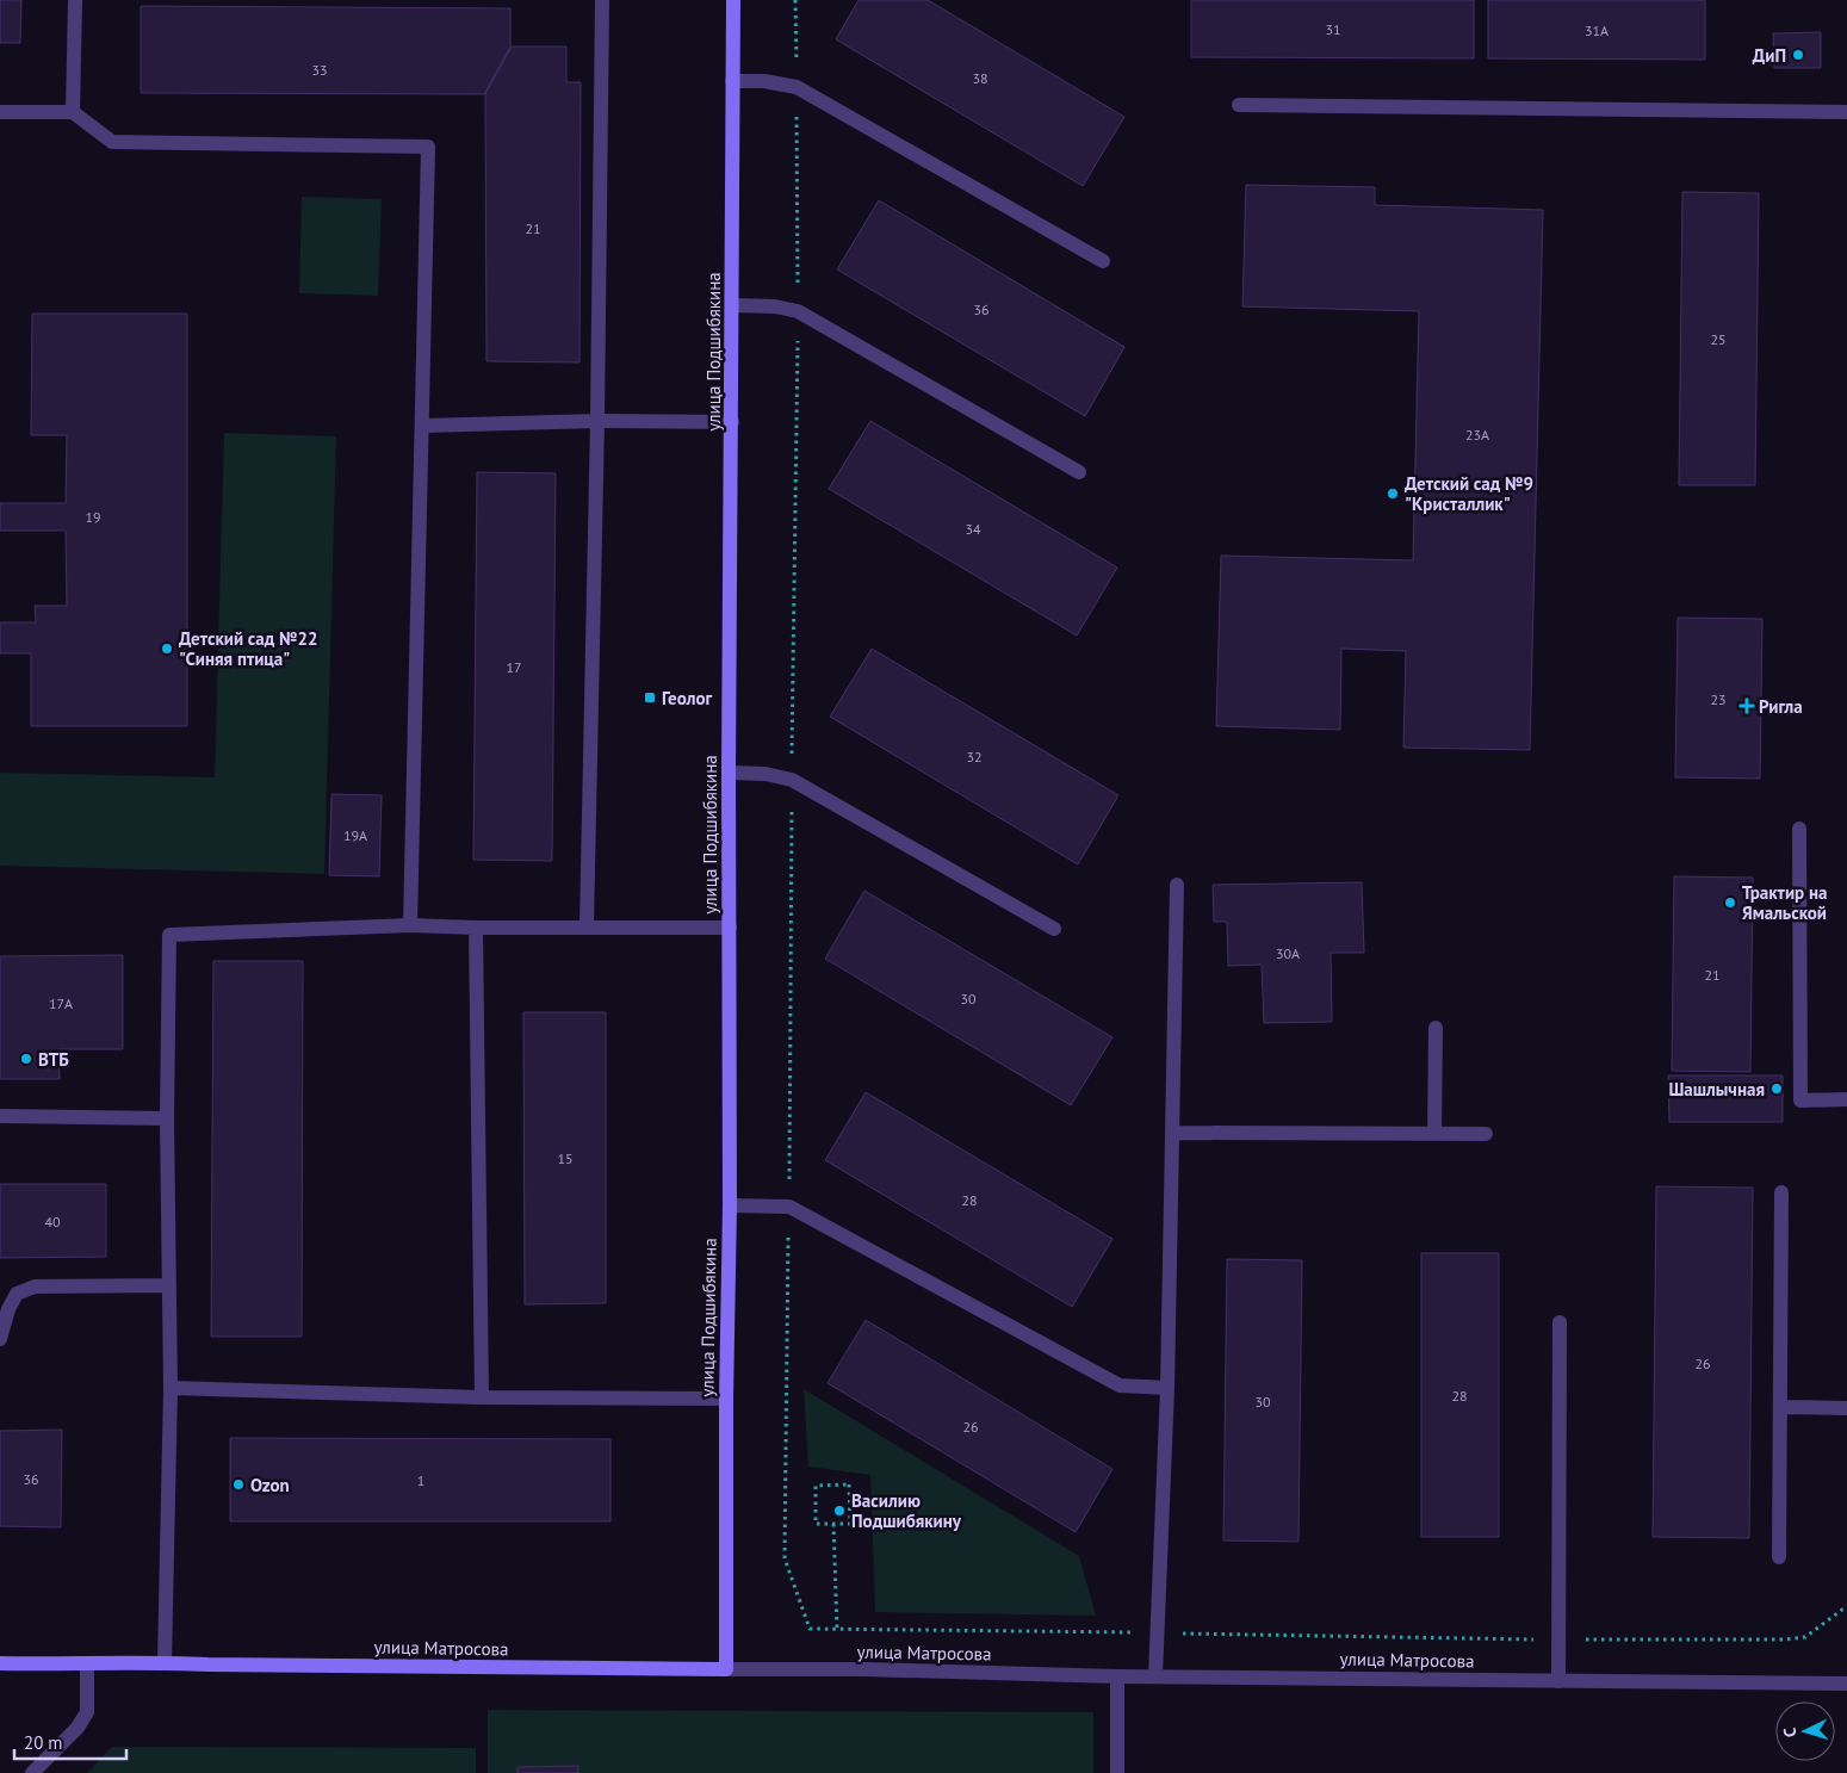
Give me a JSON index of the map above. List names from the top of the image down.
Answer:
{
  "streets": {
    "main road": ["улица Подшибякина", "улица Матросова"]
  },
  "crossings": [
    ["улица Подшибякина", "улица Матросова"]
  ],
  "places": {
    "other": [
      "ДиП",
      "Детский сад №9 \"Кристаллик\"",
      "Детский сад №22 \"Синяя птица\"",
      "Трактир на Ямальской",
      "ВТБ",
      "Шашлычная",
      "Ozon",
      "Василию Подшибякину"
    ],
    "transit": ["Геолог"],
    "health": ["Ригла"]
  },
  "house_numbers": [
    "31",
    "31А",
    "33",
    "38",
    "21",
    "36",
    "25",
    "23А",
    "19",
    "34",
    "17",
    "23",
    "32",
    "19А",
    "30А",
    "21",
    "30",
    "17А",
    "15",
    "28",
    "40",
    "26",
    "28",
    "30",
    "26",
    "36",
    "1"
  ],
  "scale_bar": "20 m",
  "north": "left"
}
